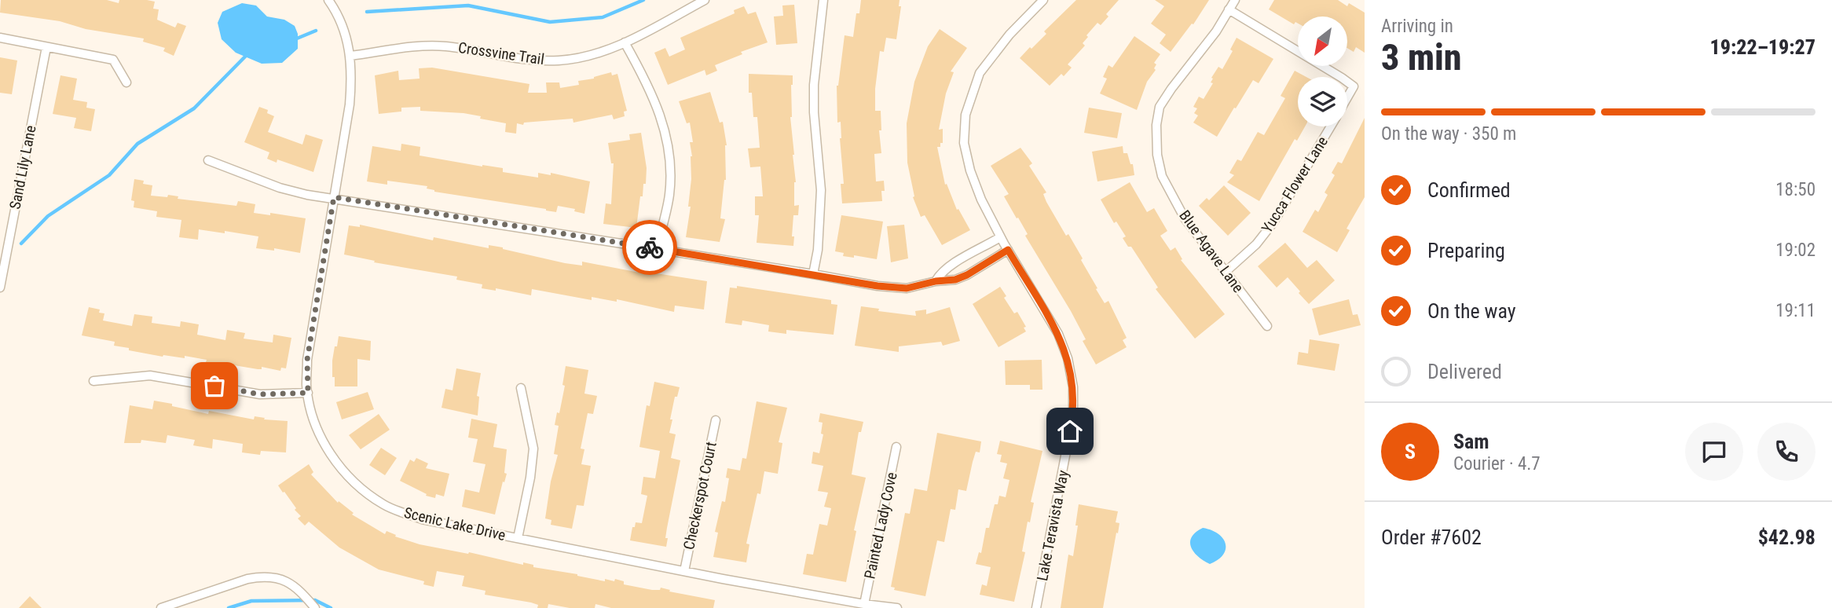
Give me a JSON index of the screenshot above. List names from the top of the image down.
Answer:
{
  "streets": {
    "street": [
      "Crossvine Trail",
      "Sand Lily Lane",
      "Yucca Flower Lane",
      "Blue Agave Lane",
      "Checkerspot Court",
      "Scenic Lake Drive",
      "Painted Lady Cove",
      "Lake Teravista Way"
    ]
  },
  "crossings": [
    ["Crossvine Trail", "Scenic Lake Drive"],
    ["Yucca Flower Lane", "Blue Agave Lane"],
    ["Checkerspot Court", "Scenic Lake Drive"],
    ["Scenic Lake Drive", "Painted Lady Cove"]
  ],
  "north": "bottom left",
  "page": {
    "heading": ["3 min", "Arriving in", "19:22–19:27"],
    "panel": [
      "Sam",
      "Courier · 4.7",
      "Order #7602",
      "$42.98"
    ],
    "bar": "On the way · 350 m",
    "list": [
      ["Confirmed", "18:50"],
      ["Preparing", "19:02"],
      ["On the way", "19:11"],
      "Delivered"
    ],
    "round": "S"
  }
}
